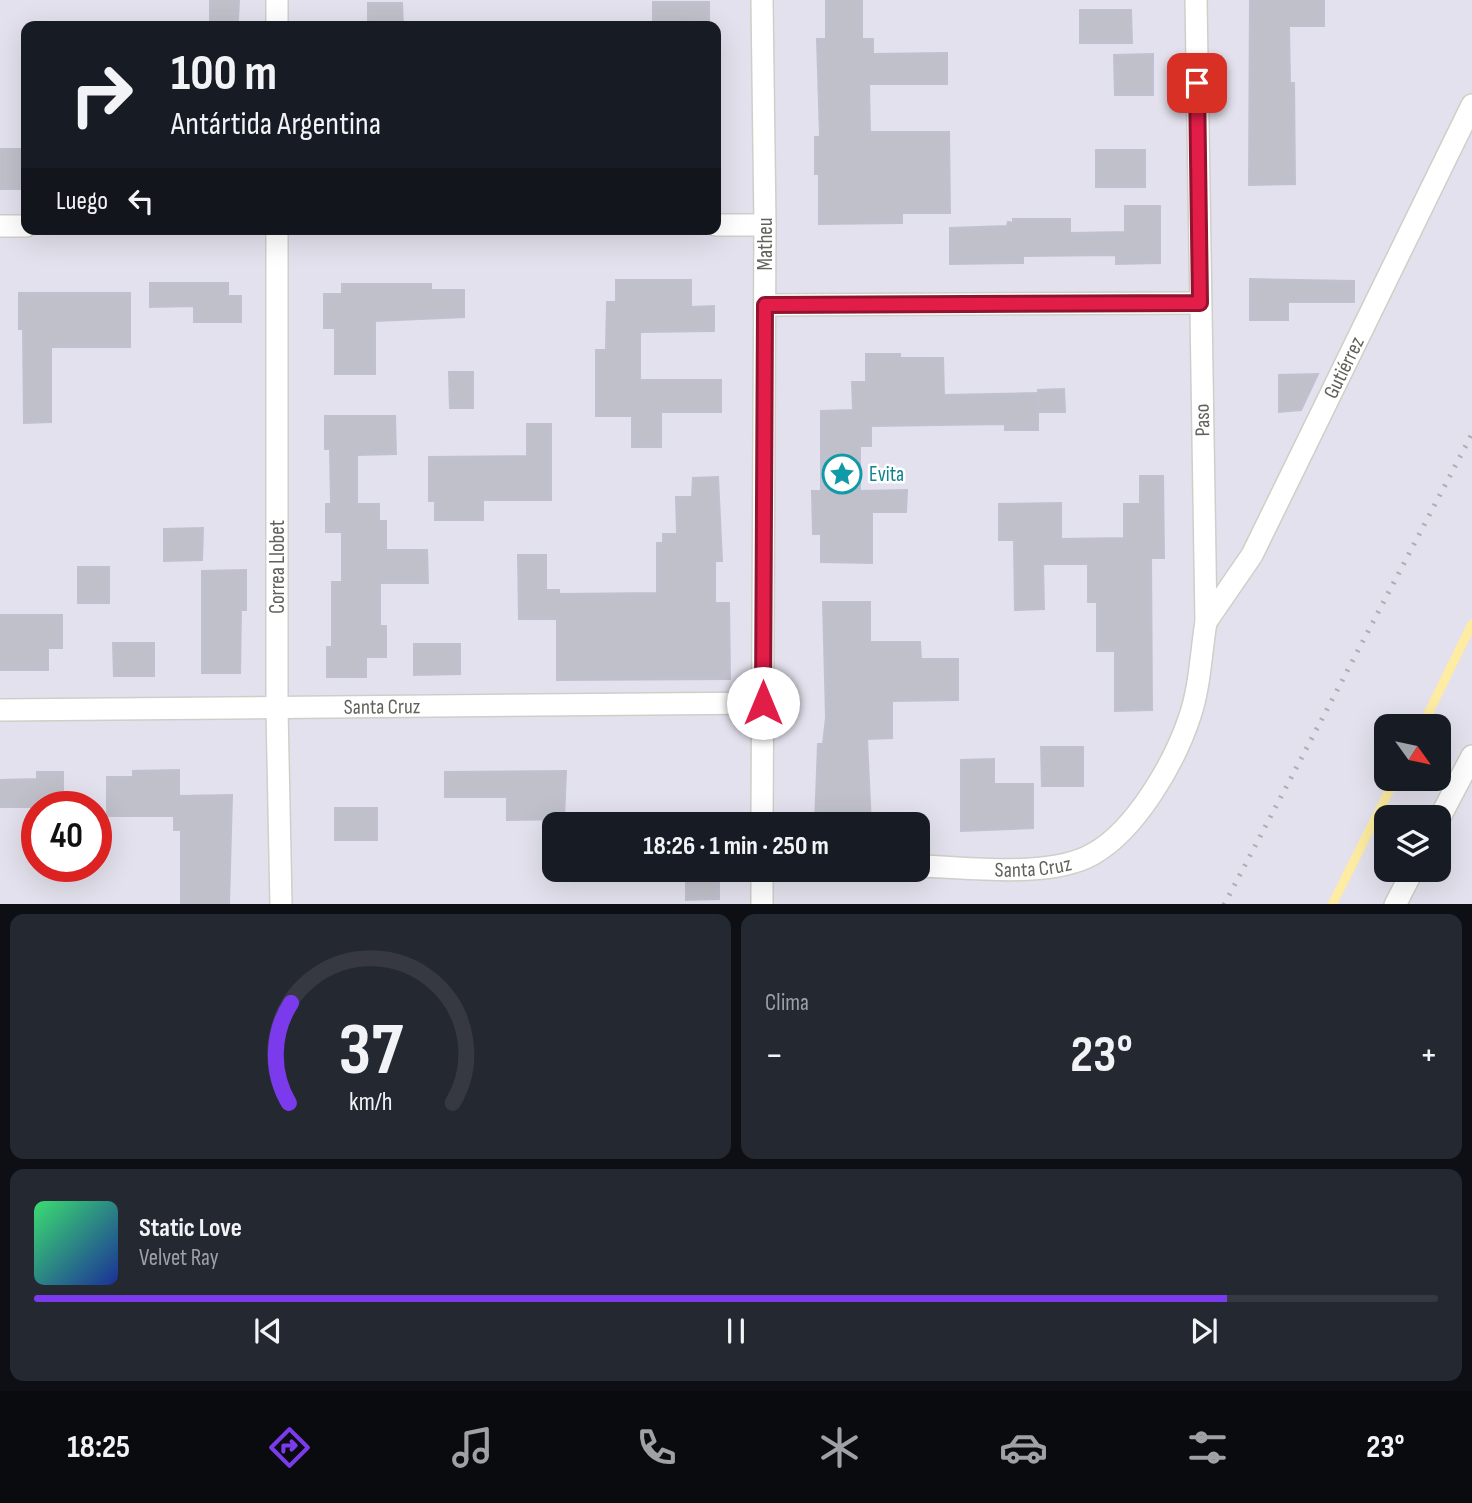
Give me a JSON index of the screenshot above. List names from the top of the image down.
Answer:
{
  "streets": {
    "street": [
      "Matheu",
      "Gutiérrez",
      "Paso",
      "Correa Llobet",
      "Santa Cruz"
    ]
  },
  "crossings": [
    ["Matheu", "Santa Cruz"],
    ["Gutiérrez", "Paso"],
    ["Paso", "Santa Cruz"],
    ["Correa Llobet", "Santa Cruz"]
  ],
  "places": {
    "place": ["Evita"]
  },
  "north": "bottom right",
  "page": {
    "turn": ["100 m", "Antártida Argentina"],
    "then": "Luego",
    "limit": "40",
    "trip": "18:26 · 1 min · 250 m",
    "tile": "Clima",
    "heat": ["−", "23°", "+"],
    "song": ["Static Love", "Velvet Ray"],
    "tabs": ["18:25", "23°"],
    "gauge": ["37", "km/h"]
  }
}
